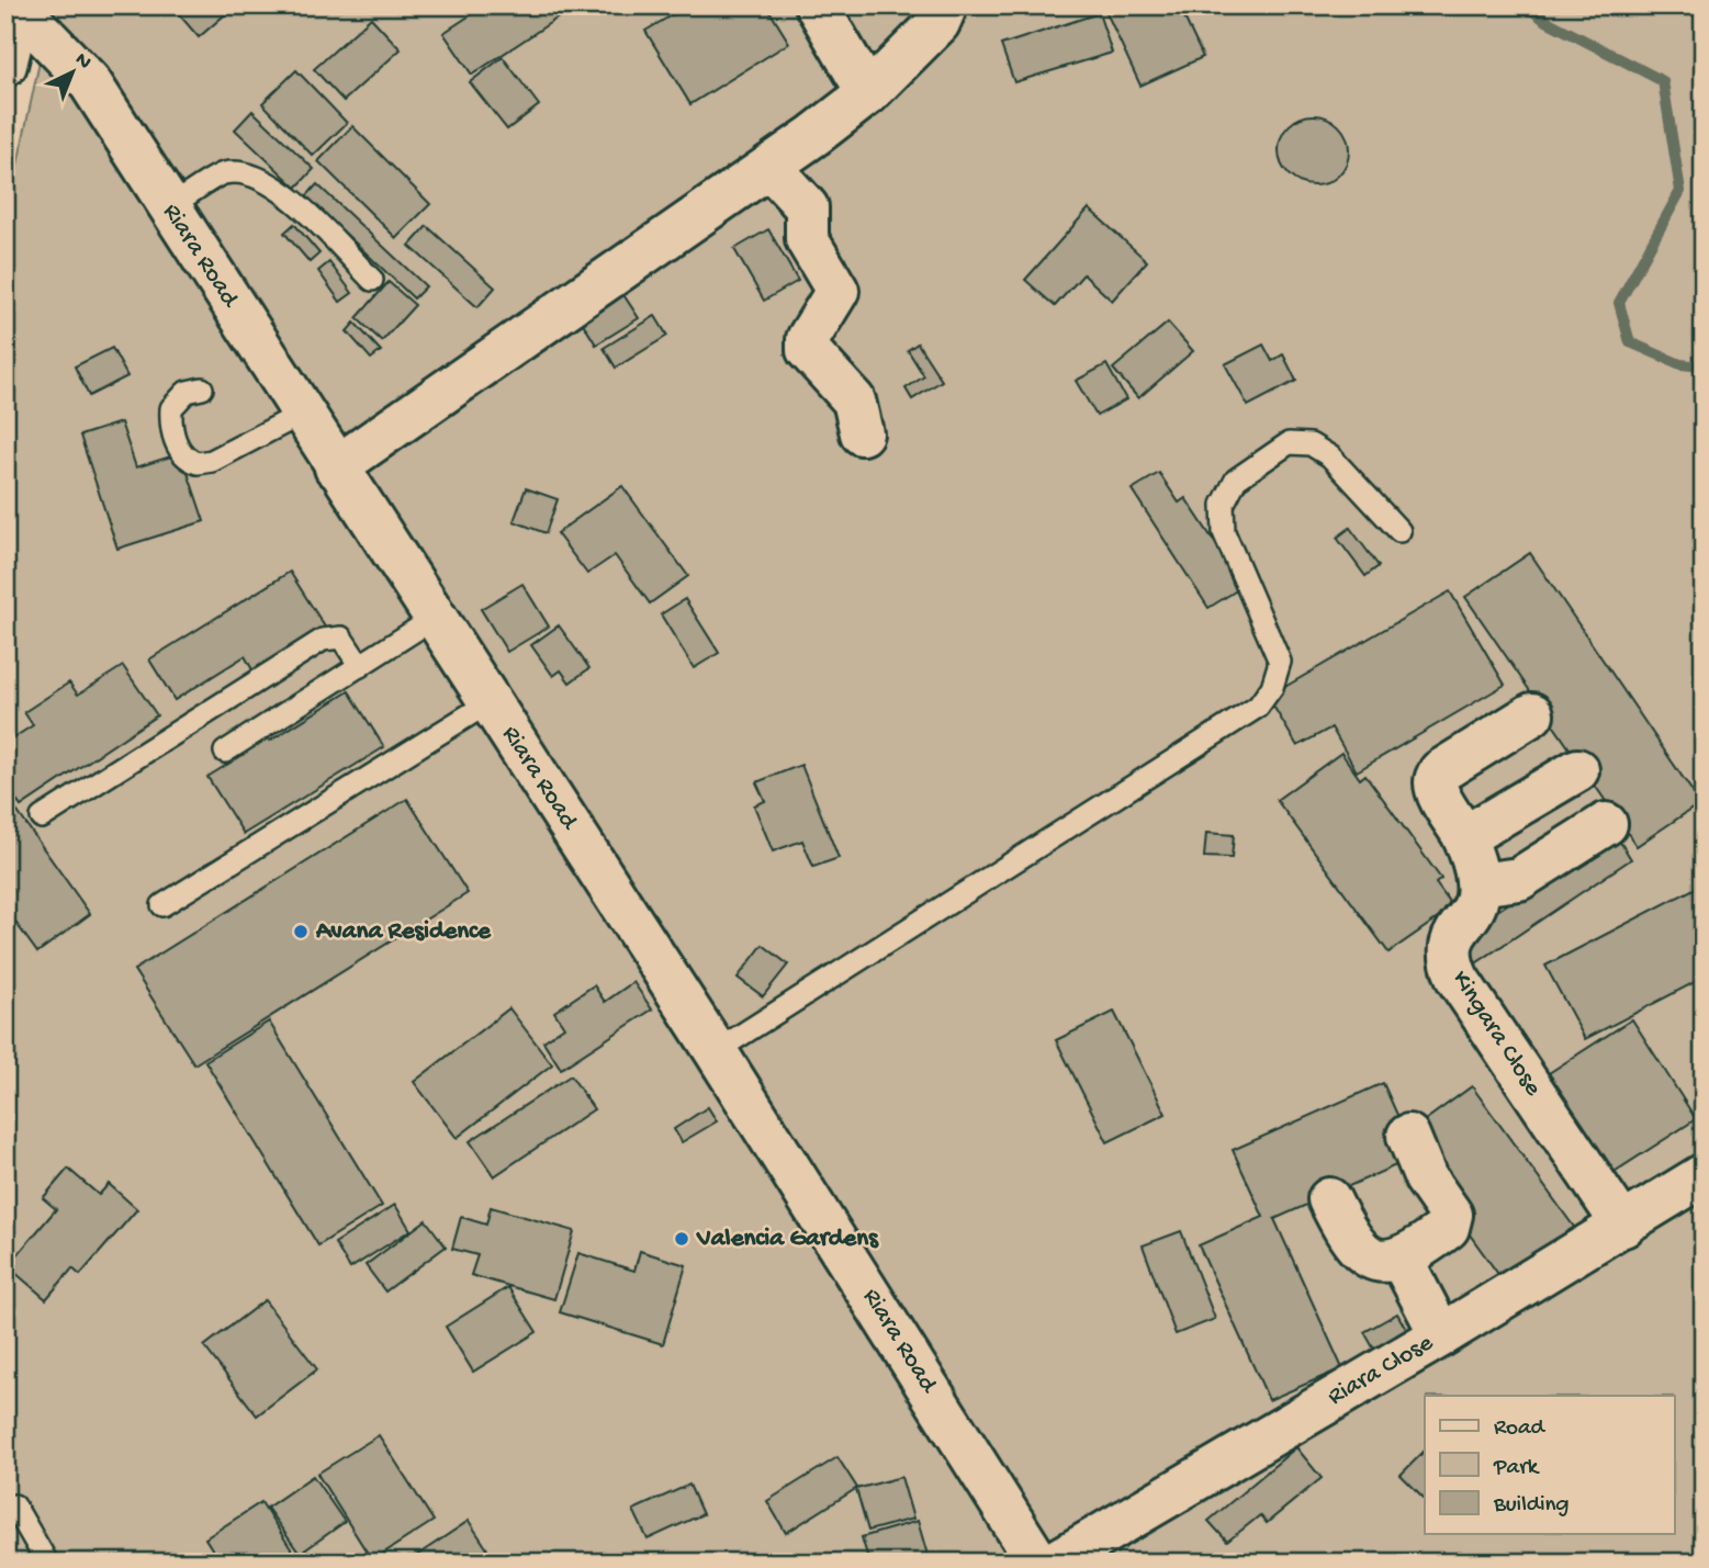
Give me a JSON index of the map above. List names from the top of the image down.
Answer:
{
  "streets": {
    "street": ["Riara Road", "Kingara Close", "Riara Close"]
  },
  "crossings": [
    ["Kingara Close", "Riara Close"]
  ],
  "places": ["Avana Residence", "Valencia Gardens"],
  "legend": ["Road", "Park", "Building"],
  "north": "top right"
}
